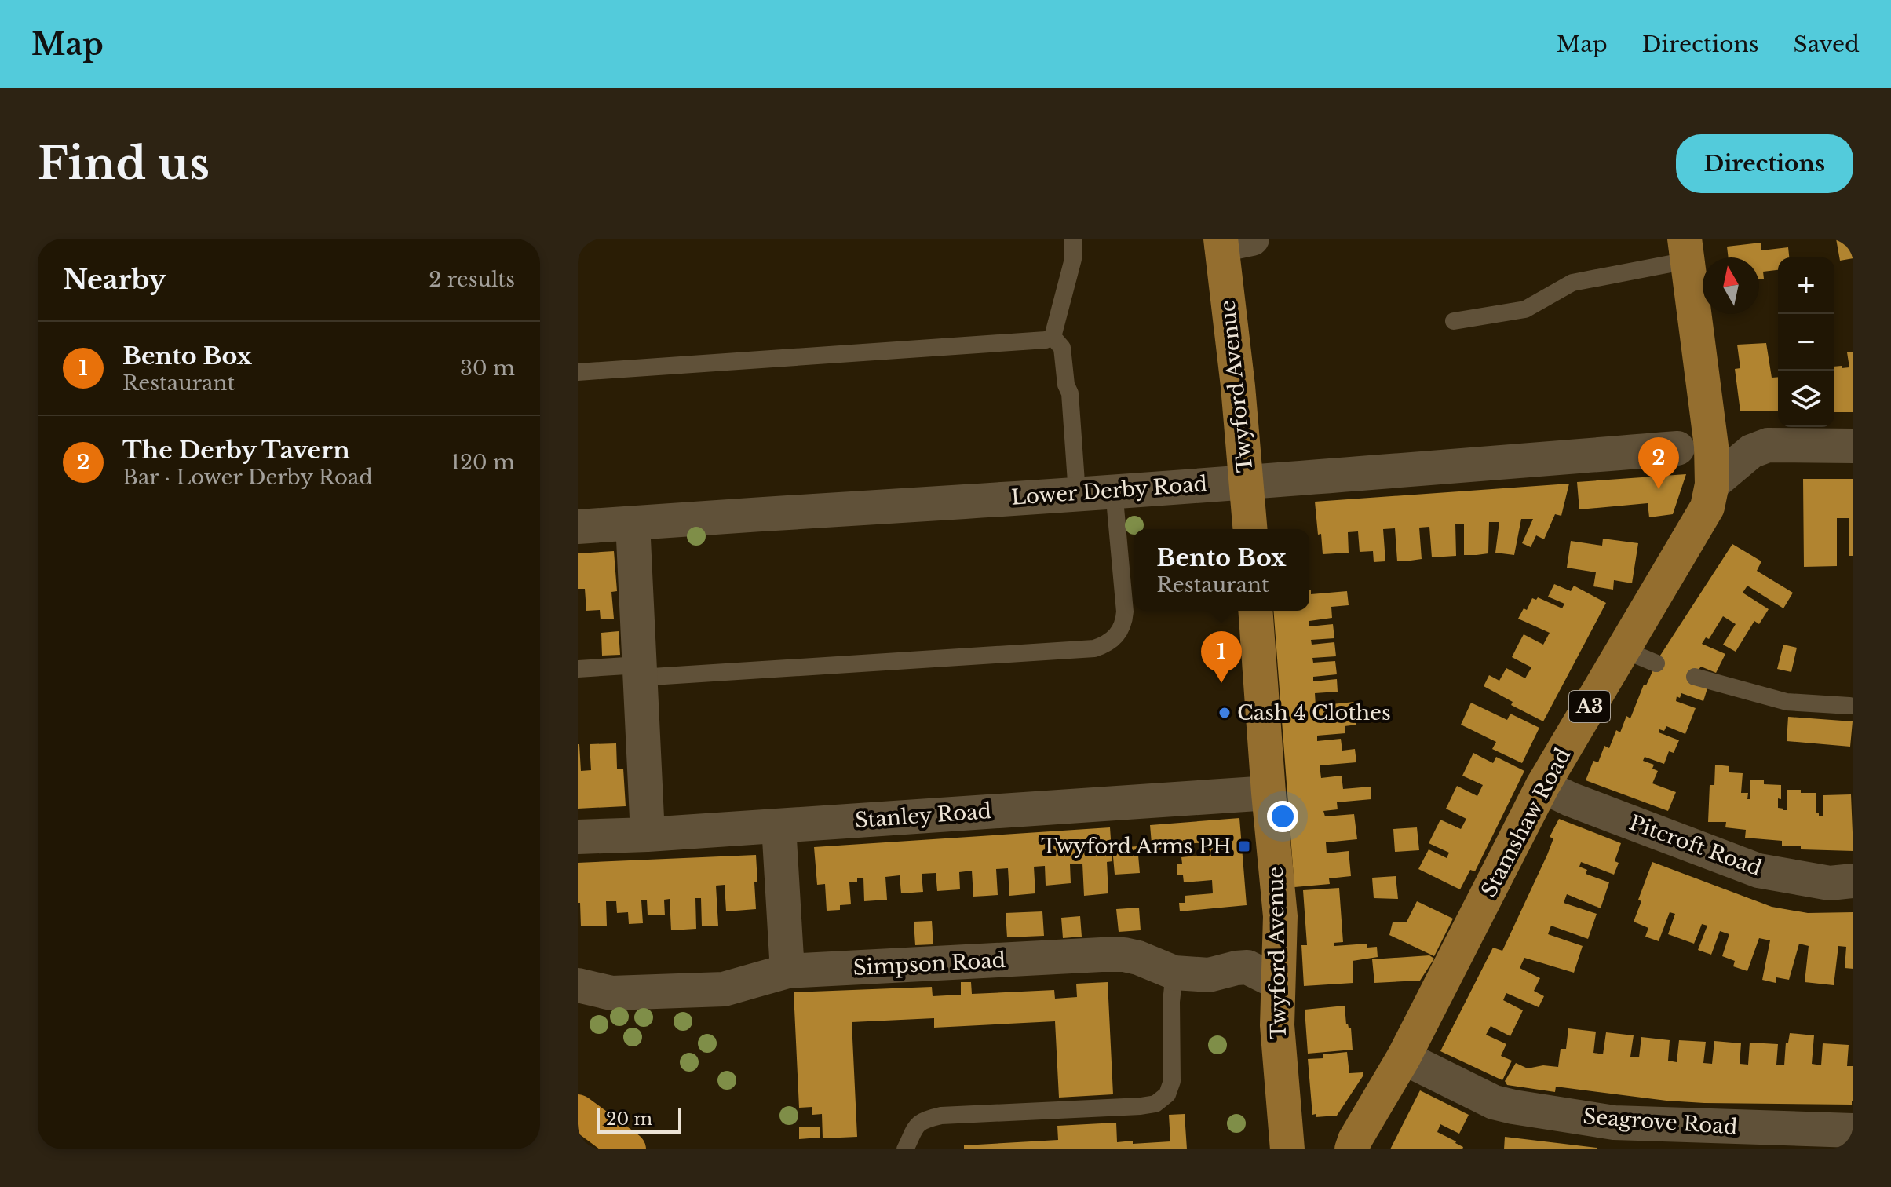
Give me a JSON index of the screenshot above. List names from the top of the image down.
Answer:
{
  "streets": {
    "main road": ["Twyford Avenue", "A3", "Stamshaw Road"],
    "street": [
      "Lower Derby Road",
      "Stanley Road",
      "Pitcroft Road",
      "Simpson Road",
      "Seagrove Road"
    ]
  },
  "crossings": [
    ["Twyford Avenue", "Lower Derby Road"],
    ["Twyford Avenue", "Stanley Road"],
    ["Twyford Avenue", "Simpson Road"],
    ["Stamshaw Road", "Pitcroft Road"],
    ["Stamshaw Road", "Seagrove Road"]
  ],
  "places": {
    "other": ["Cash 4 Clothes"],
    "transit": ["Twyford Arms PH"]
  },
  "scale_bar": "20 m",
  "north": "top",
  "page": {
    "header": "Map",
    "nav": ["Map", "Directions", "Saved"],
    "buttons": "Directions",
    "title": "Find us",
    "heading": ["Nearby", "2 results"],
    "map_buttons": ["+", "−"],
    "list": [
      {
        "mark": "1",
        "name": "Bento Box",
        "note": "Restaurant",
        "value": "30 m"
      },
      {
        "mark": "2",
        "name": "The Derby Tavern",
        "note": "Bar · Lower Derby Road",
        "value": "120 m"
      }
    ],
    "pins": ["2", "1"],
    "popup": ["Bento Box", "Restaurant"],
    "scale": "20 m"
  }
}
